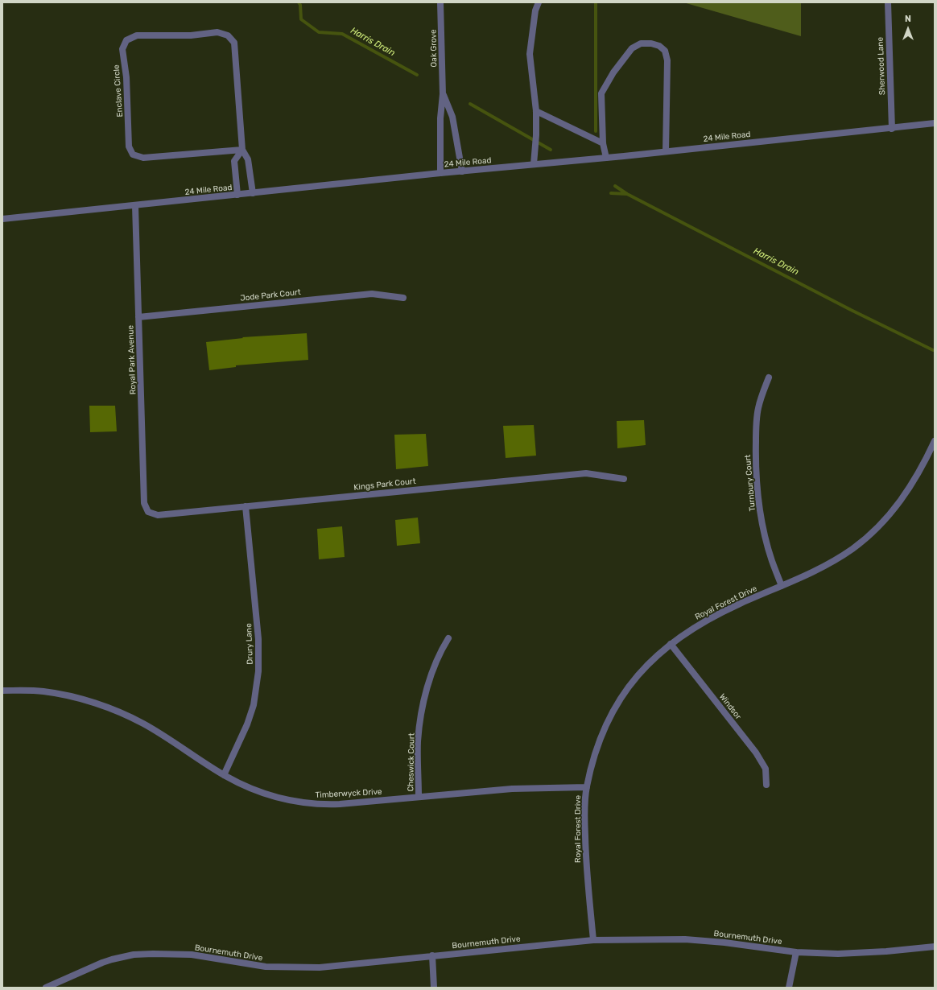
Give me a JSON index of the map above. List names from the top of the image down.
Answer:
{
  "streets": {
    "street": [
      "Oak Grove",
      "Sherwood Lane",
      "Enclave Circle",
      "24 Mile Road",
      "Jode Park Court",
      "Royal Park Avenue",
      "Turnbury Court",
      "Kings Park Court",
      "Royal Forest Drive",
      "Drury Lane",
      "Windsor",
      "Cheswick Court",
      "Timberwyck Drive",
      "Bournemuth Drive"
    ]
  },
  "crossings": [
    ["Oak Grove", "24 Mile Road"],
    ["Sherwood Lane", "24 Mile Road"],
    ["Enclave Circle", "24 Mile Road"],
    ["24 Mile Road", "Royal Park Avenue"],
    ["Jode Park Court", "Royal Park Avenue"],
    ["Royal Park Avenue", "Kings Park Court"],
    ["Turnbury Court", "Royal Forest Drive"],
    ["Kings Park Court", "Drury Lane"],
    ["Royal Forest Drive", "Windsor"],
    ["Royal Forest Drive", "Timberwyck Drive"],
    ["Royal Forest Drive", "Bournemuth Drive"],
    ["Drury Lane", "Timberwyck Drive"],
    ["Cheswick Court", "Timberwyck Drive"]
  ],
  "water": ["Harris Drain"],
  "north": "top"
}
